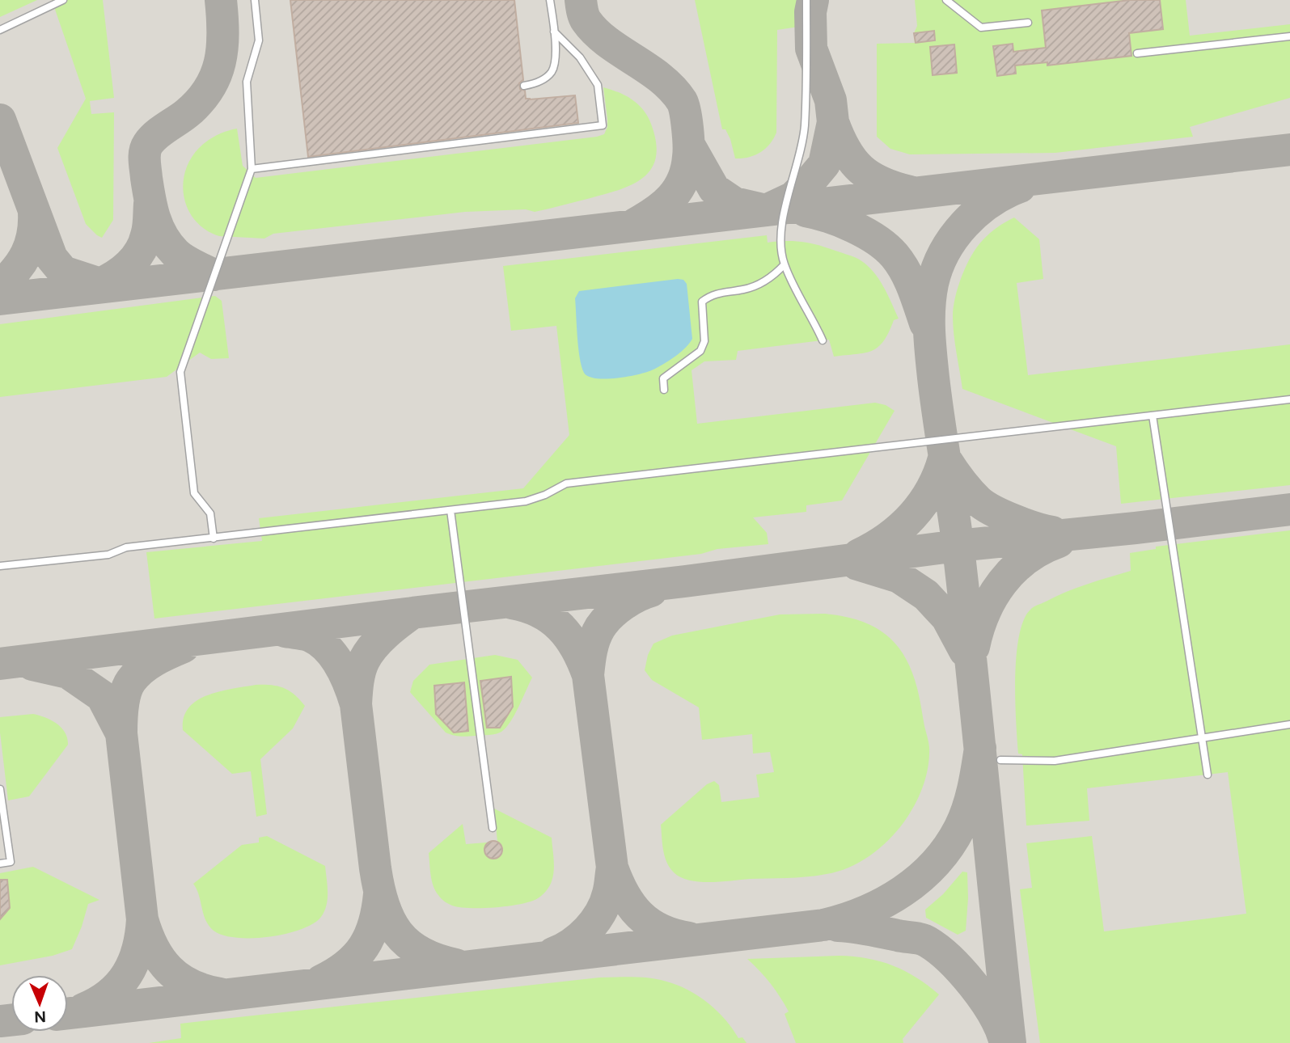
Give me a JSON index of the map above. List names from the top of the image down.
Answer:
{
  "north": "bottom"
}
